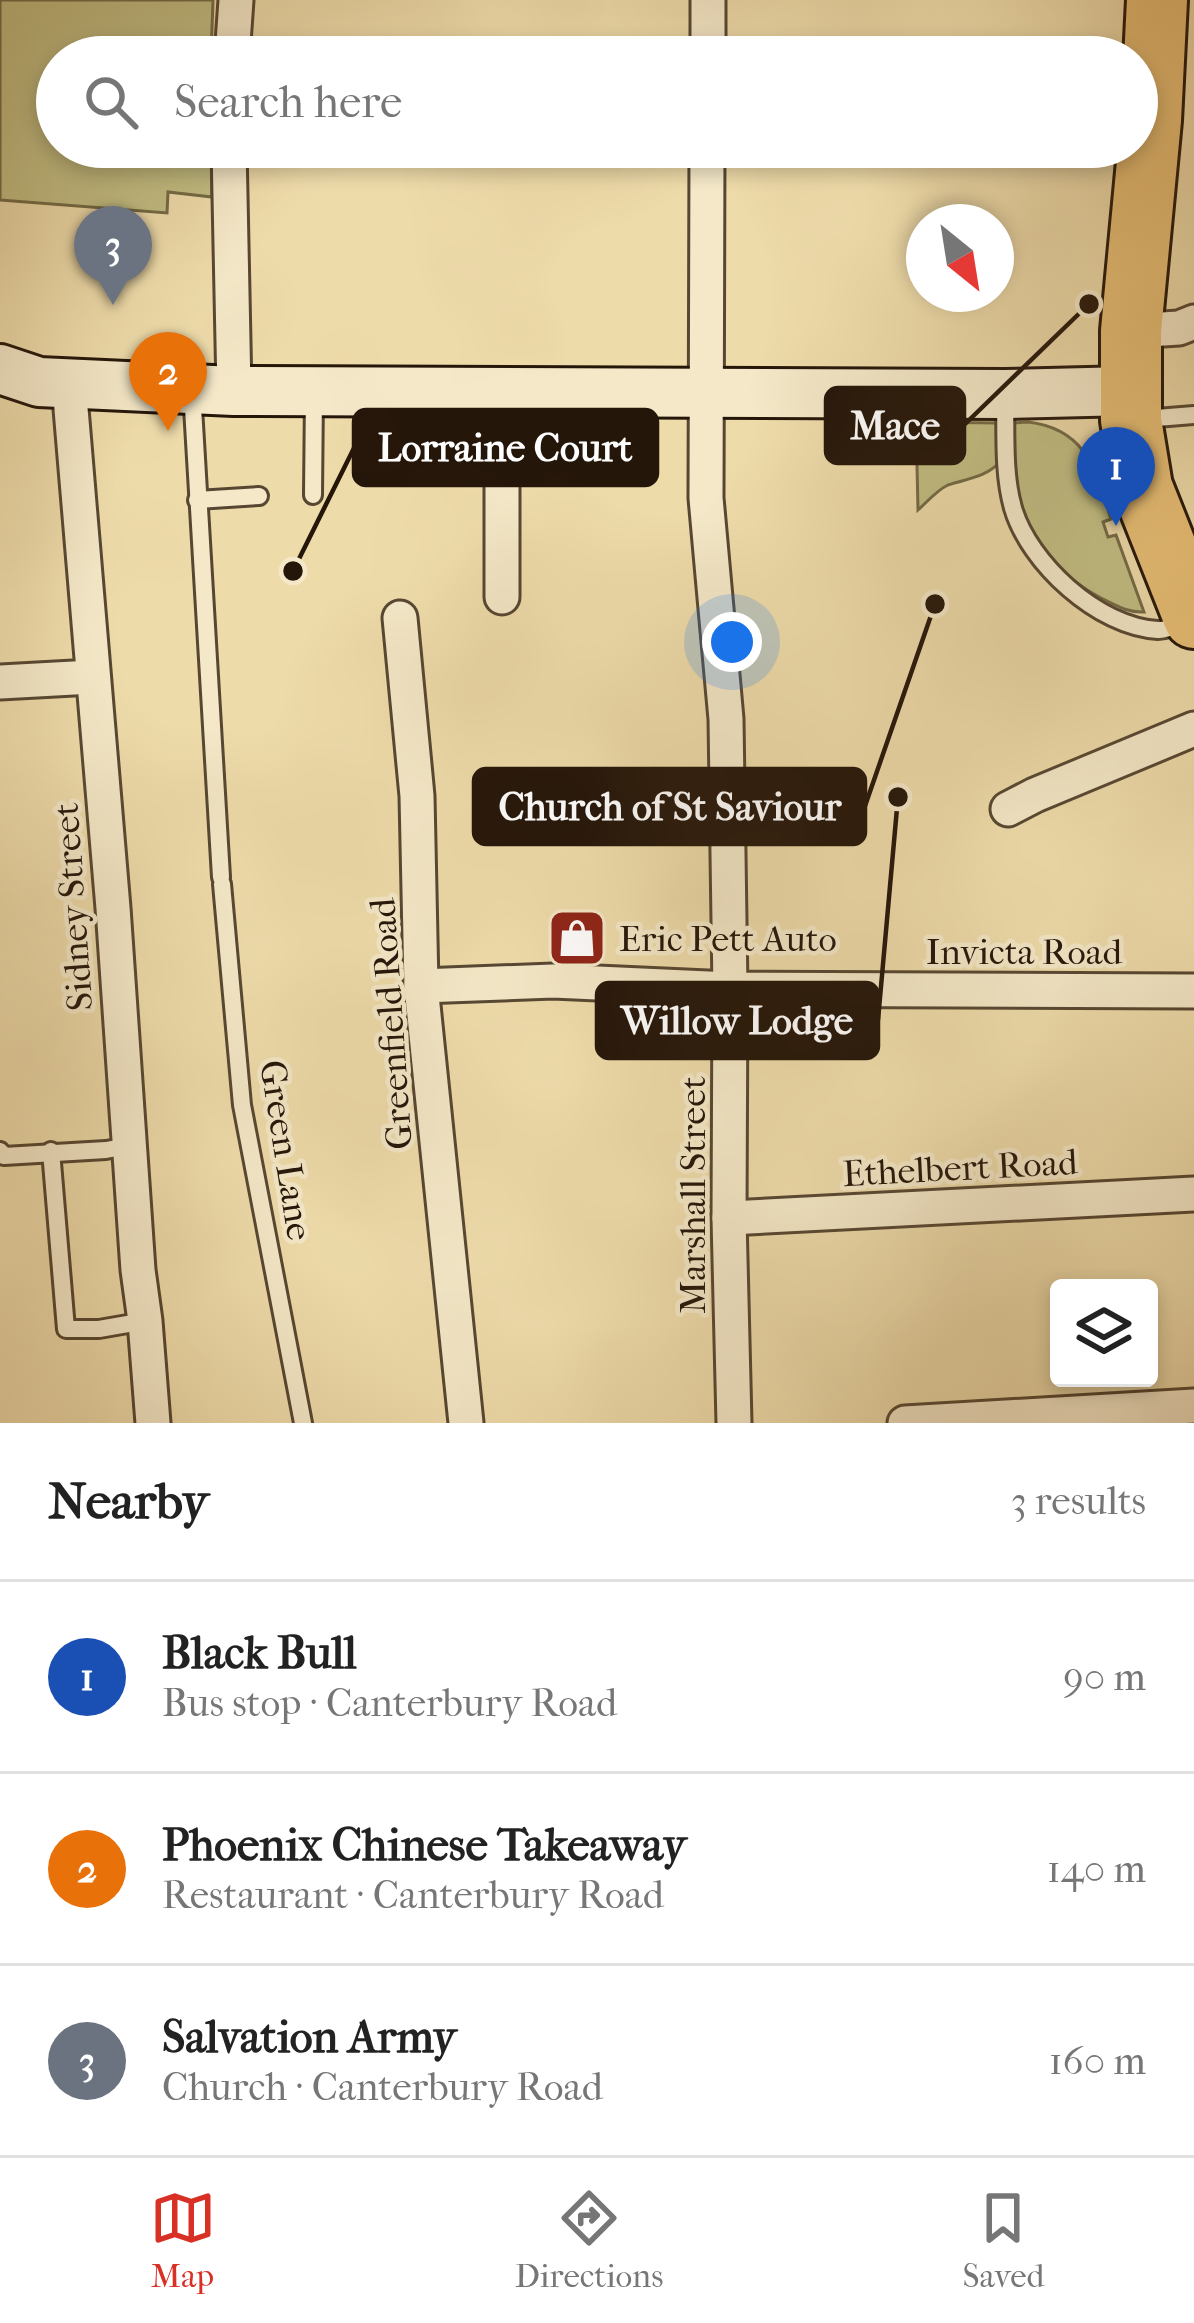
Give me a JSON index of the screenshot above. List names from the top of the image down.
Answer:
{
  "streets": {
    "street": [
      "Sidney Street",
      "Invicta Road",
      "Greenfield Road",
      "Ethelbert Road",
      "Marshall Street"
    ],
    "lane": ["Green Lane"]
  },
  "crossings": [
    ["Invicta Road", "Greenfield Road"],
    ["Invicta Road", "Marshall Street"],
    ["Ethelbert Road", "Marshall Street"]
  ],
  "places": {
    "other": [
      "Mace",
      "Lorraine Court",
      "Church of St Saviour",
      "Willow Lodge"
    ],
    "shop": ["Eric Pett Auto"]
  },
  "north": "bottom right",
  "page": {
    "search": "Search here",
    "pins": ["3", "2", "1"],
    "heading": ["Nearby", "3 results"],
    "list": [
      {
        "mark": "1",
        "name": "Black Bull",
        "note": "Bus stop · Canterbury Road",
        "value": "90 m"
      },
      {
        "mark": "2",
        "name": "Phoenix Chinese Takeaway",
        "note": "Restaurant · Canterbury Road",
        "value": "140 m"
      },
      {
        "mark": "3",
        "name": "Salvation Army",
        "note": "Church · Canterbury Road",
        "value": "160 m"
      }
    ],
    "nav": ["Map", "Directions", "Saved"]
  }
}
